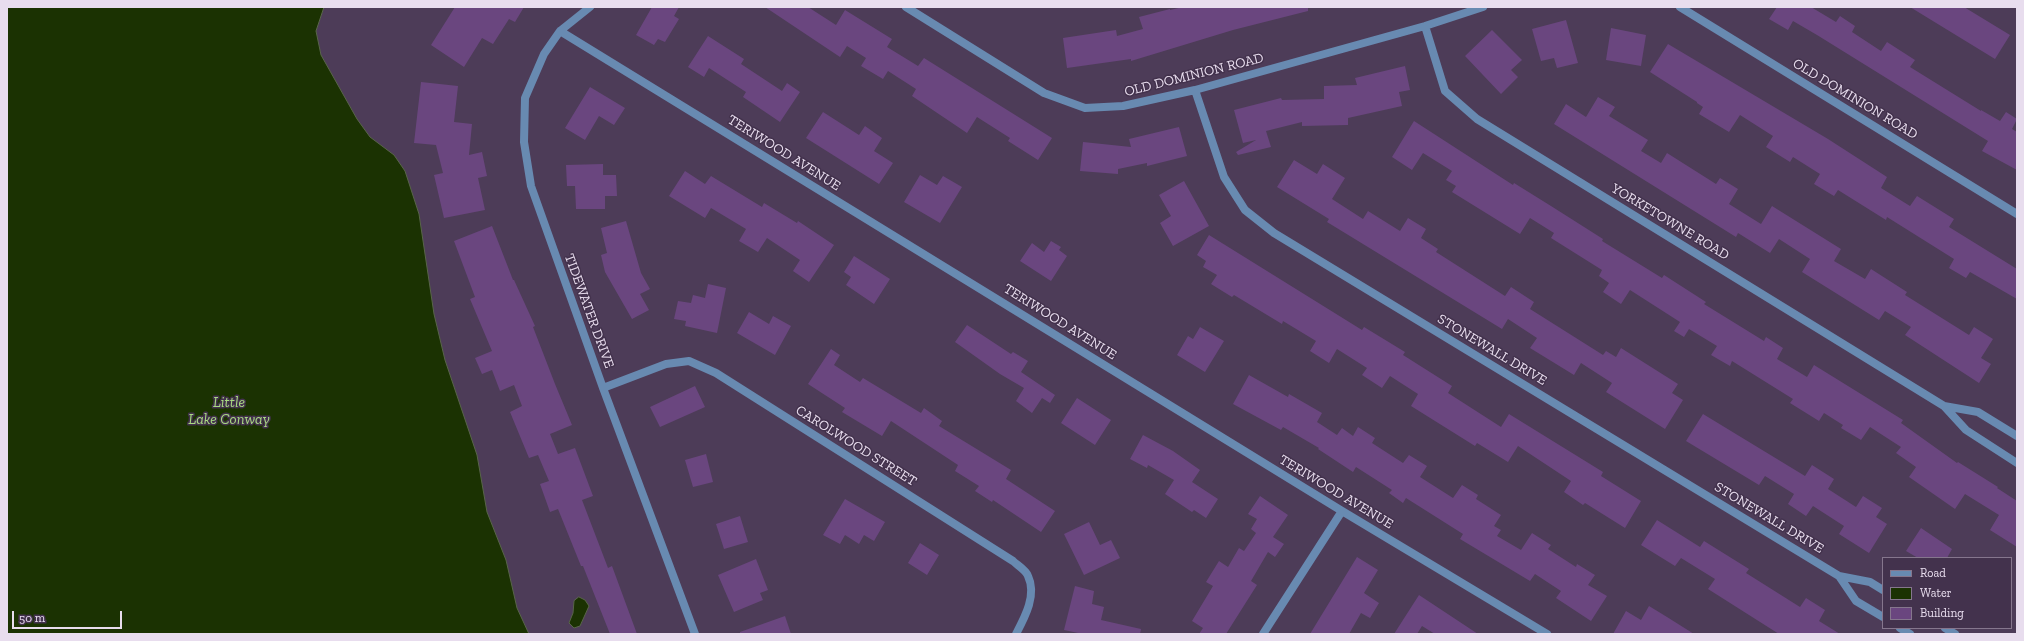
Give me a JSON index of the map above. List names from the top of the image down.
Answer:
{
  "streets": {
    "street": [
      "OLD DOMINION ROAD",
      "TERIWOOD AVENUE",
      "YORKETOWNE ROAD",
      "TIDEWATER DRIVE",
      "STONEWALL DRIVE",
      "CAROLWOOD STREET"
    ]
  },
  "crossings": [
    ["OLD DOMINION ROAD", "YORKETOWNE ROAD"],
    ["OLD DOMINION ROAD", "STONEWALL DRIVE"],
    ["TERIWOOD AVENUE", "TIDEWATER DRIVE"],
    ["TIDEWATER DRIVE", "CAROLWOOD STREET"]
  ],
  "water": ["Little Lake Conway"],
  "legend": ["Road", "Water", "Building"],
  "scale_bar": "50 m"
}
